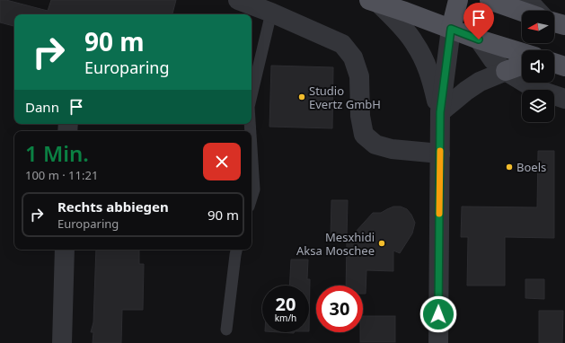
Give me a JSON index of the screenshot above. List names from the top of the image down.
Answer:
{
  "places": ["Studio Evertz GmbH", "Boels", "Mesxhidi Aksa Moschee"],
  "north": "left",
  "page": {
    "turn": ["90 m", "Europaring"],
    "then": "Dann",
    "heading": ["1 Min.", "100 m · 11:21"],
    "list": [
      {
        "name": "Rechts abbiegen",
        "note": "Europaring",
        "value": "90 m"
      }
    ],
    "speed": "20 km/h",
    "limit": "30"
  }
}
